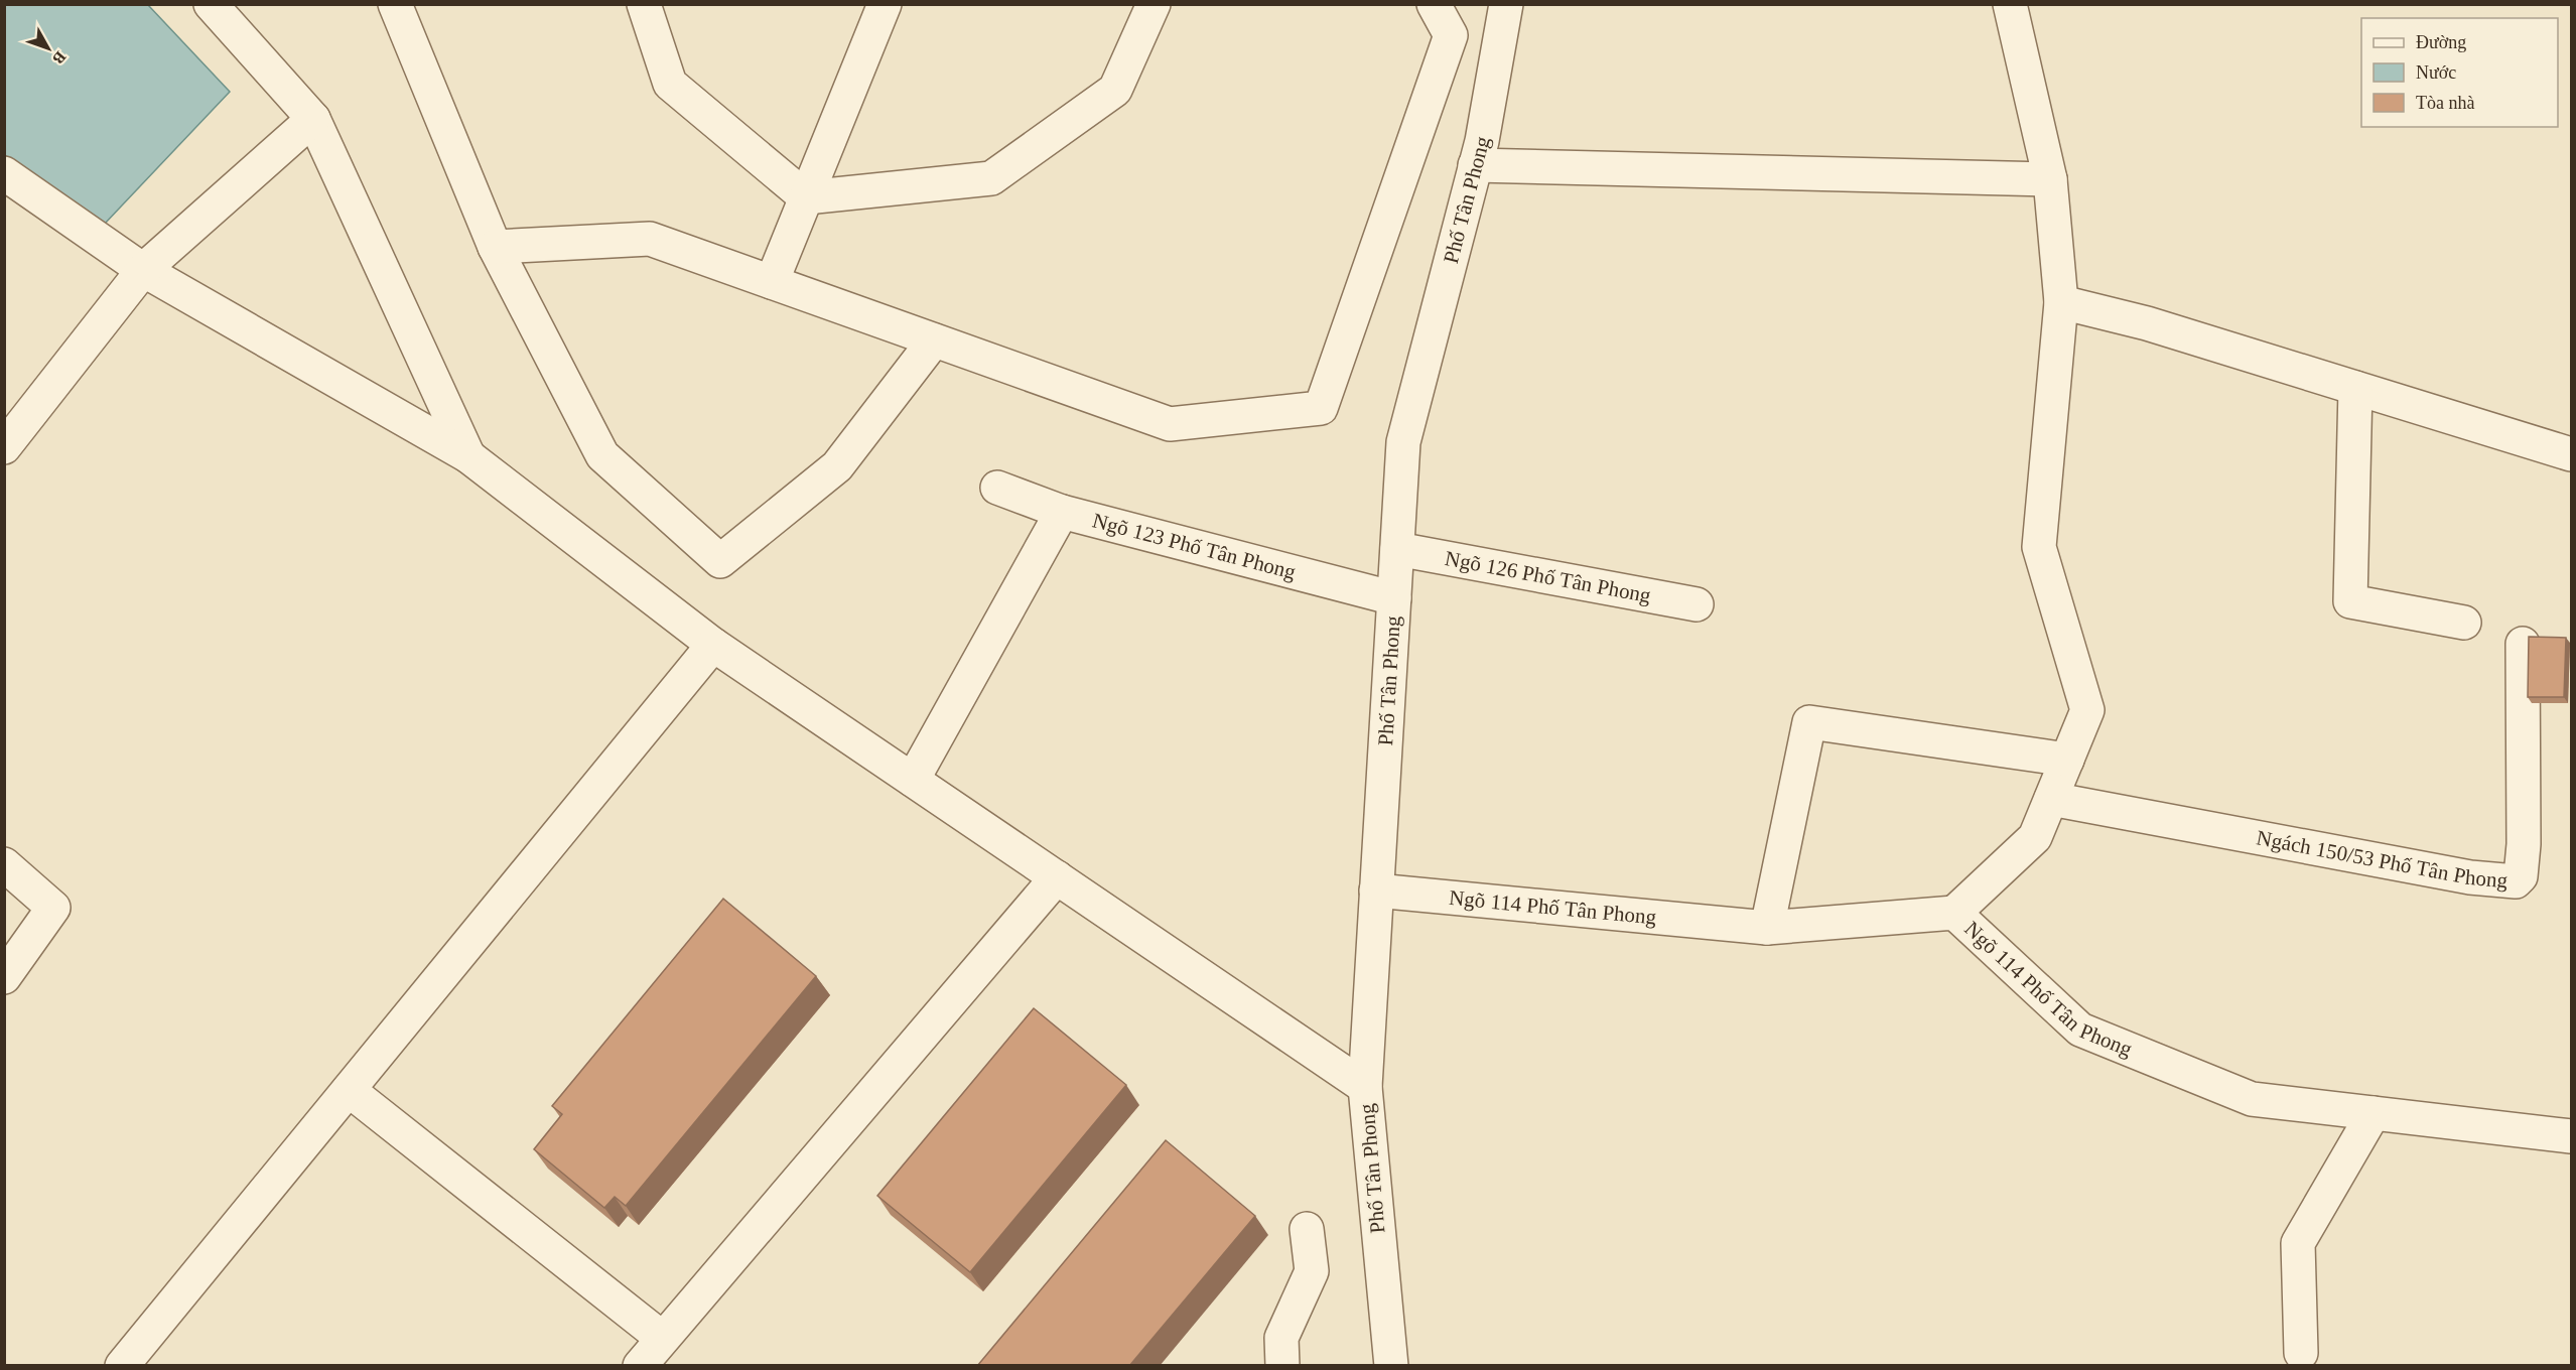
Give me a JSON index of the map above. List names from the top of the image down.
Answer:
{
  "streets": {
    "street": [
      "Phố Tân Phong",
      "Ngõ 123 Phố Tân Phong",
      "Ngõ 126 Phố Tân Phong",
      "Ngách 150/53 Phố Tân Phong",
      "Ngõ 114 Phố Tân Phong"
    ]
  },
  "crossings": [
    ["Phố Tân Phong", "Ngõ 123 Phố Tân Phong"],
    ["Phố Tân Phong", "Ngõ 126 Phố Tân Phong"],
    ["Phố Tân Phong", "Ngõ 114 Phố Tân Phong"]
  ],
  "legend": ["Đường", "Nước", "Tòa nhà"],
  "north": "bottom right"
}
